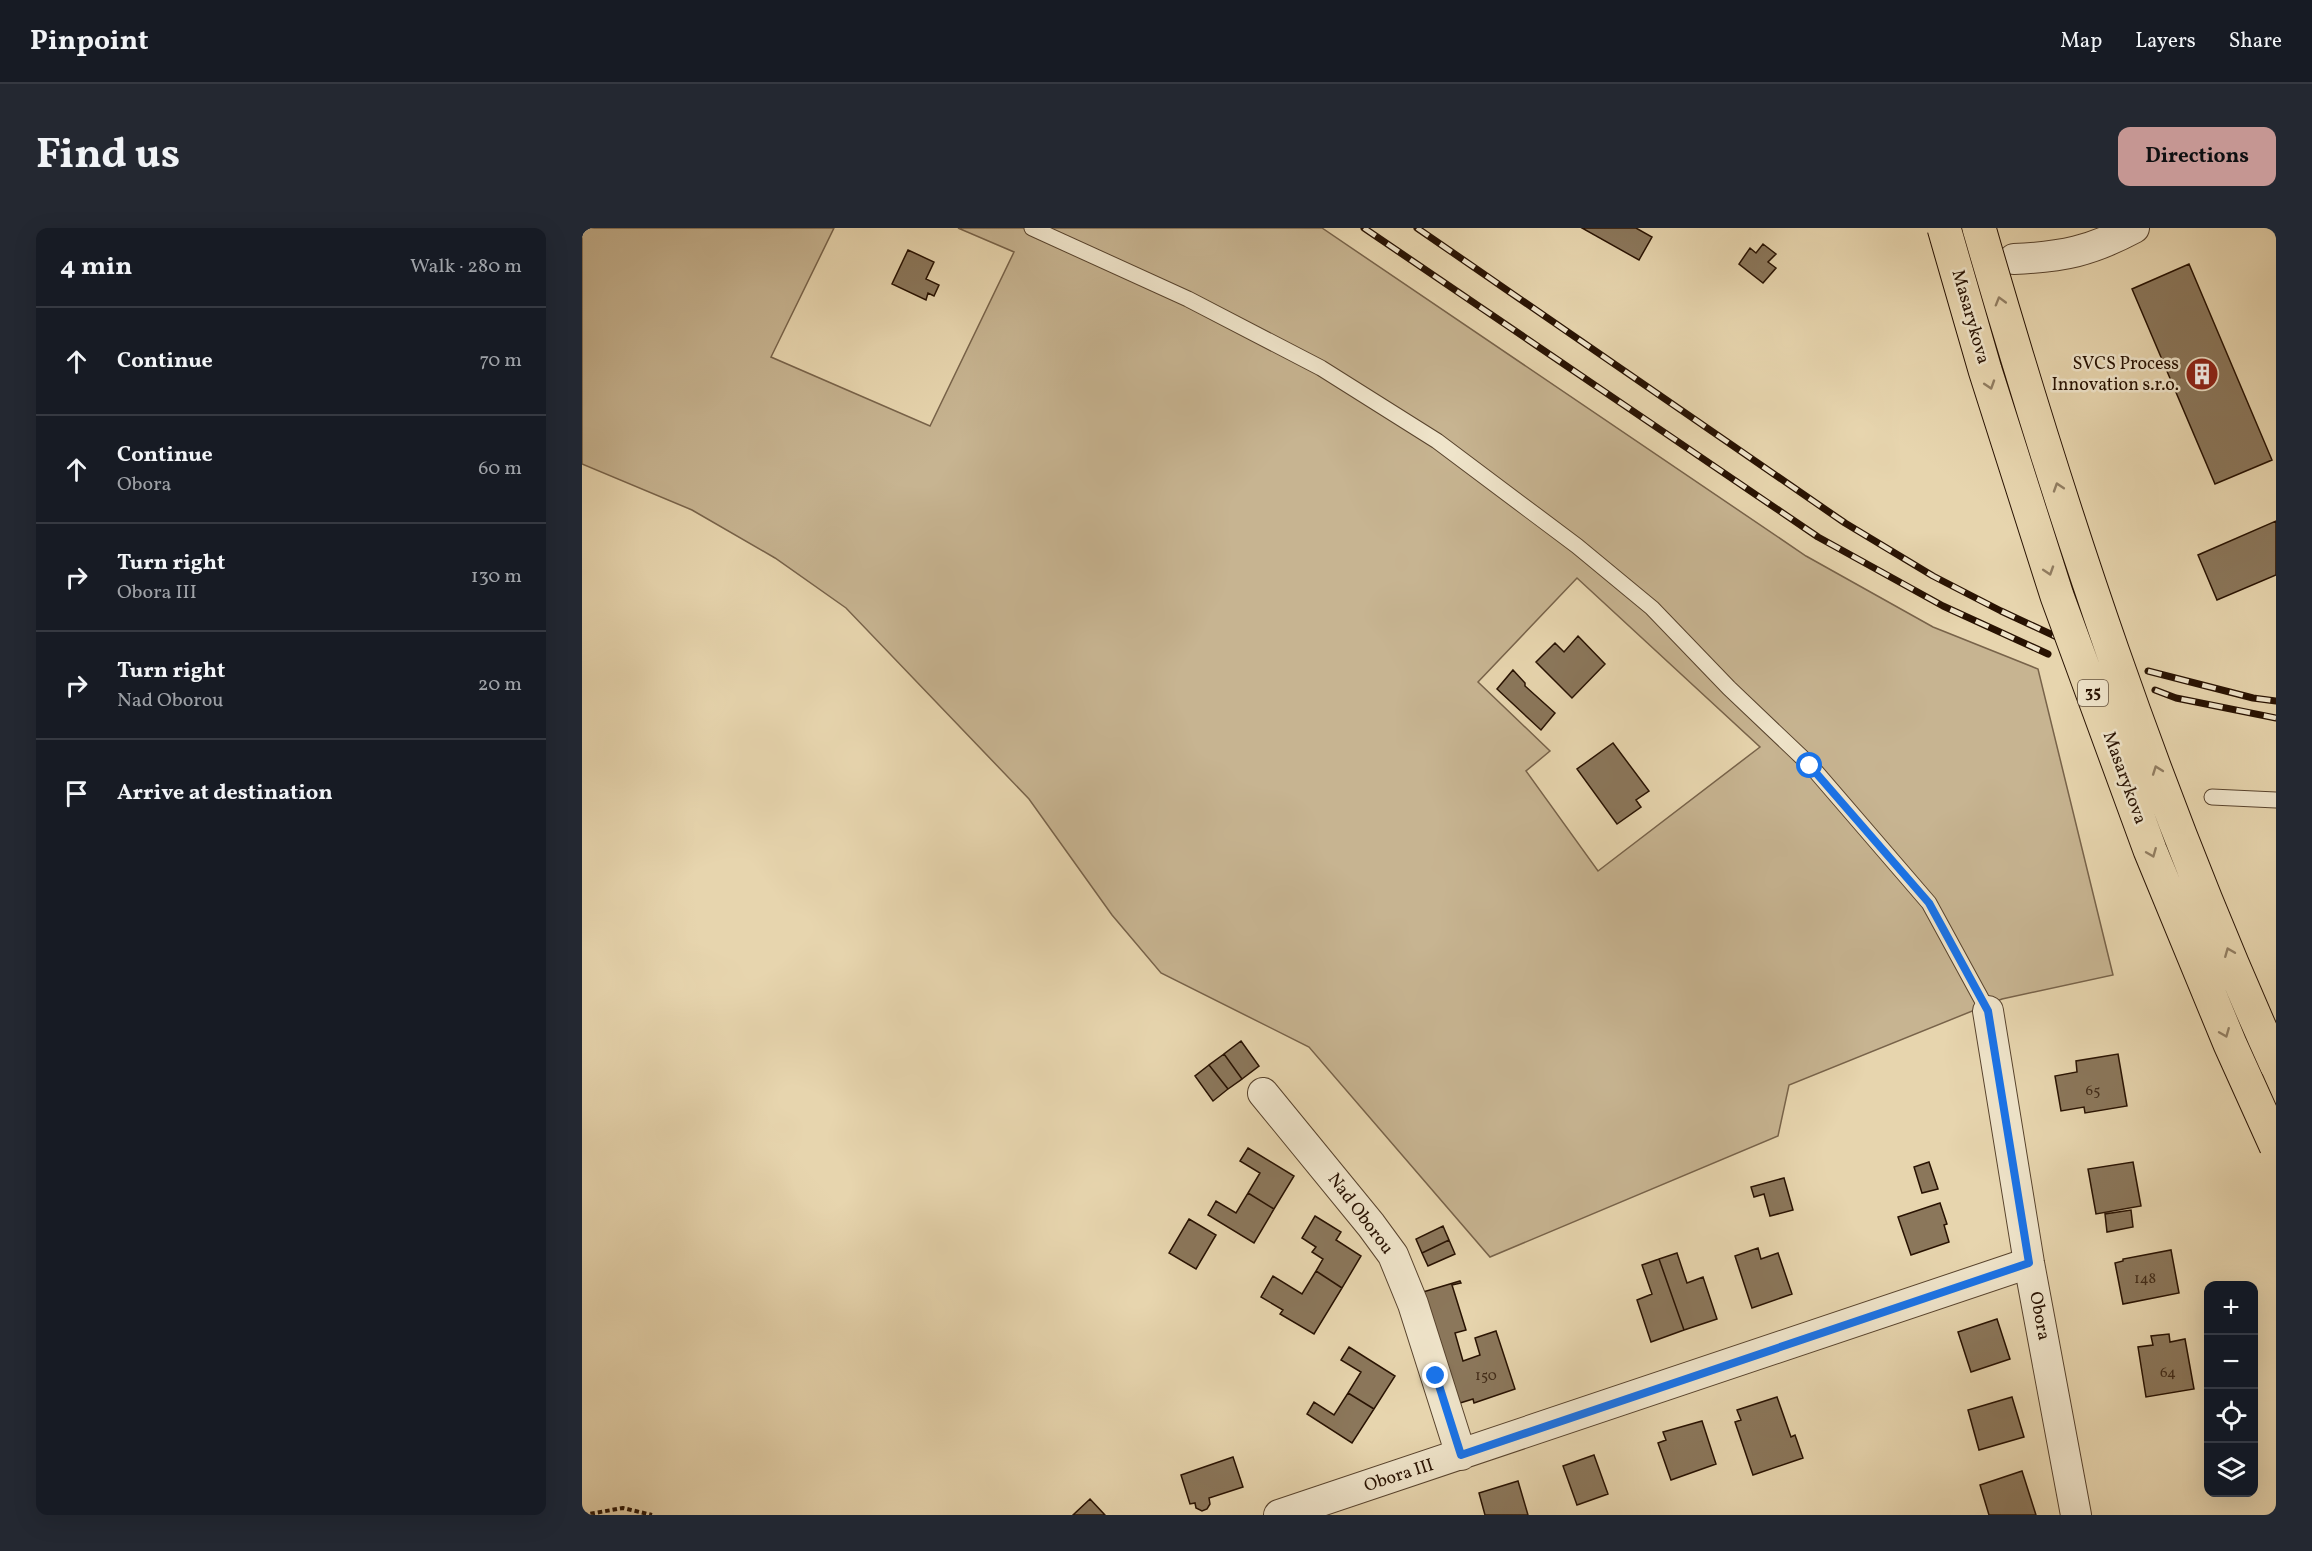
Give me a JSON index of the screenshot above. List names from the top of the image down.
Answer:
{
  "streets": {
    "main road": ["Masarykova", "35"],
    "street": ["Nad Oborou", "Obora", "Obora III"]
  },
  "crossings": [
    ["Nad Oborou", "Obora III"],
    ["Obora", "Obora III"]
  ],
  "places": {
    "building": ["SVCS Process Innovation s.r.o."]
  },
  "house_numbers": [
    "65",
    "148",
    "64",
    "150"
  ],
  "page": {
    "header": "Pinpoint",
    "nav": ["Map", "Layers", "Share"],
    "title": "Find us",
    "buttons": "Directions",
    "heading": ["4 min", "Walk · 280 m"],
    "list": [
      ["Continue", "70 m"],
      ["Continue", "Obora", "60 m"],
      ["Turn right", "Obora III", "130 m"],
      ["Turn right", "Nad Oborou", "20 m"],
      "Arrive at destination"
    ],
    "map_buttons": ["+", "−"]
  }
}
